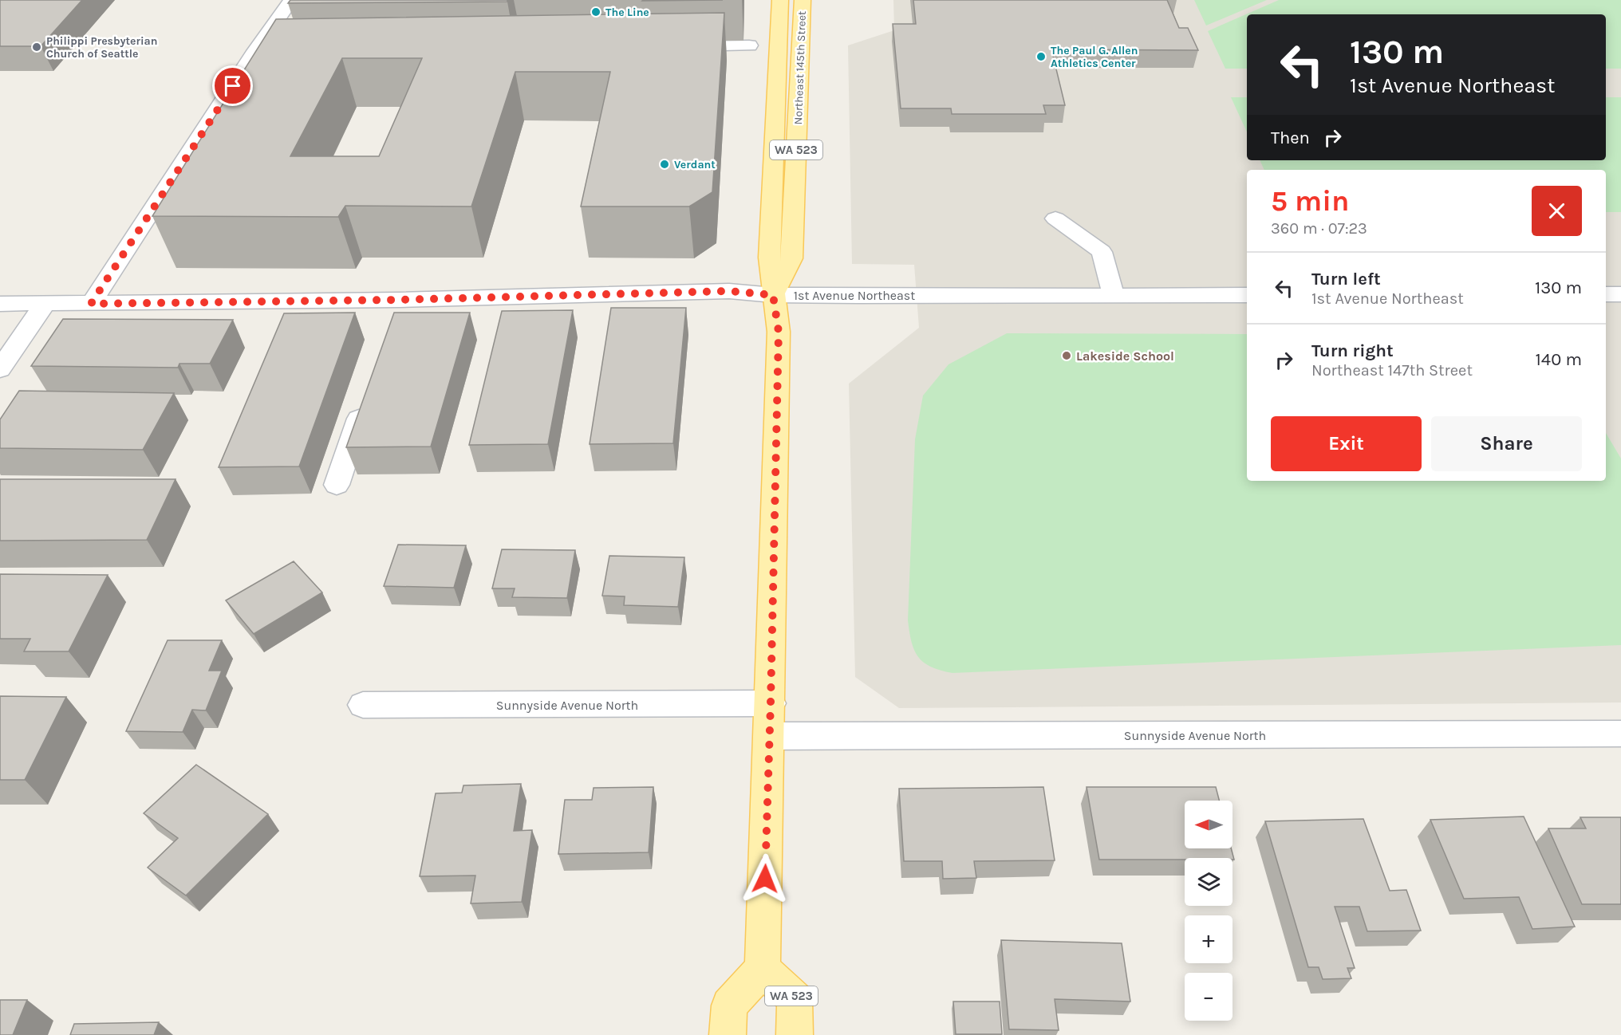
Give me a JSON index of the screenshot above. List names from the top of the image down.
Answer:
{
  "streets": {
    "main road": ["Northeast 145th Street", "WA 523"],
    "street": ["1st Avenue Northeast", "Sunnyside Avenue North"]
  },
  "crossings": [
    ["Northeast 145th Street", "WA 523"],
    ["Northeast 145th Street", "1st Avenue Northeast"],
    ["WA 523", "1st Avenue Northeast"],
    ["WA 523", "Sunnyside Avenue North"]
  ],
  "places": [
    "The Line",
    "Philippi Presbyterian Church of Seattle",
    "The Paul G. Allen Athletics Center",
    "Verdant",
    "Lakeside School"
  ],
  "north": "left",
  "page": {
    "turn": ["130 m", "1st Avenue Northeast"],
    "then": "Then",
    "heading": ["5 min", "360 m · 07:23"],
    "list": [
      {
        "name": "Turn left",
        "note": "1st Avenue Northeast",
        "value": "130 m"
      },
      {
        "name": "Turn right",
        "note": "Northeast 147th Street",
        "value": "140 m"
      }
    ],
    "buttons": ["Exit", "Share"],
    "map_buttons": ["+", "−"]
  }
}
